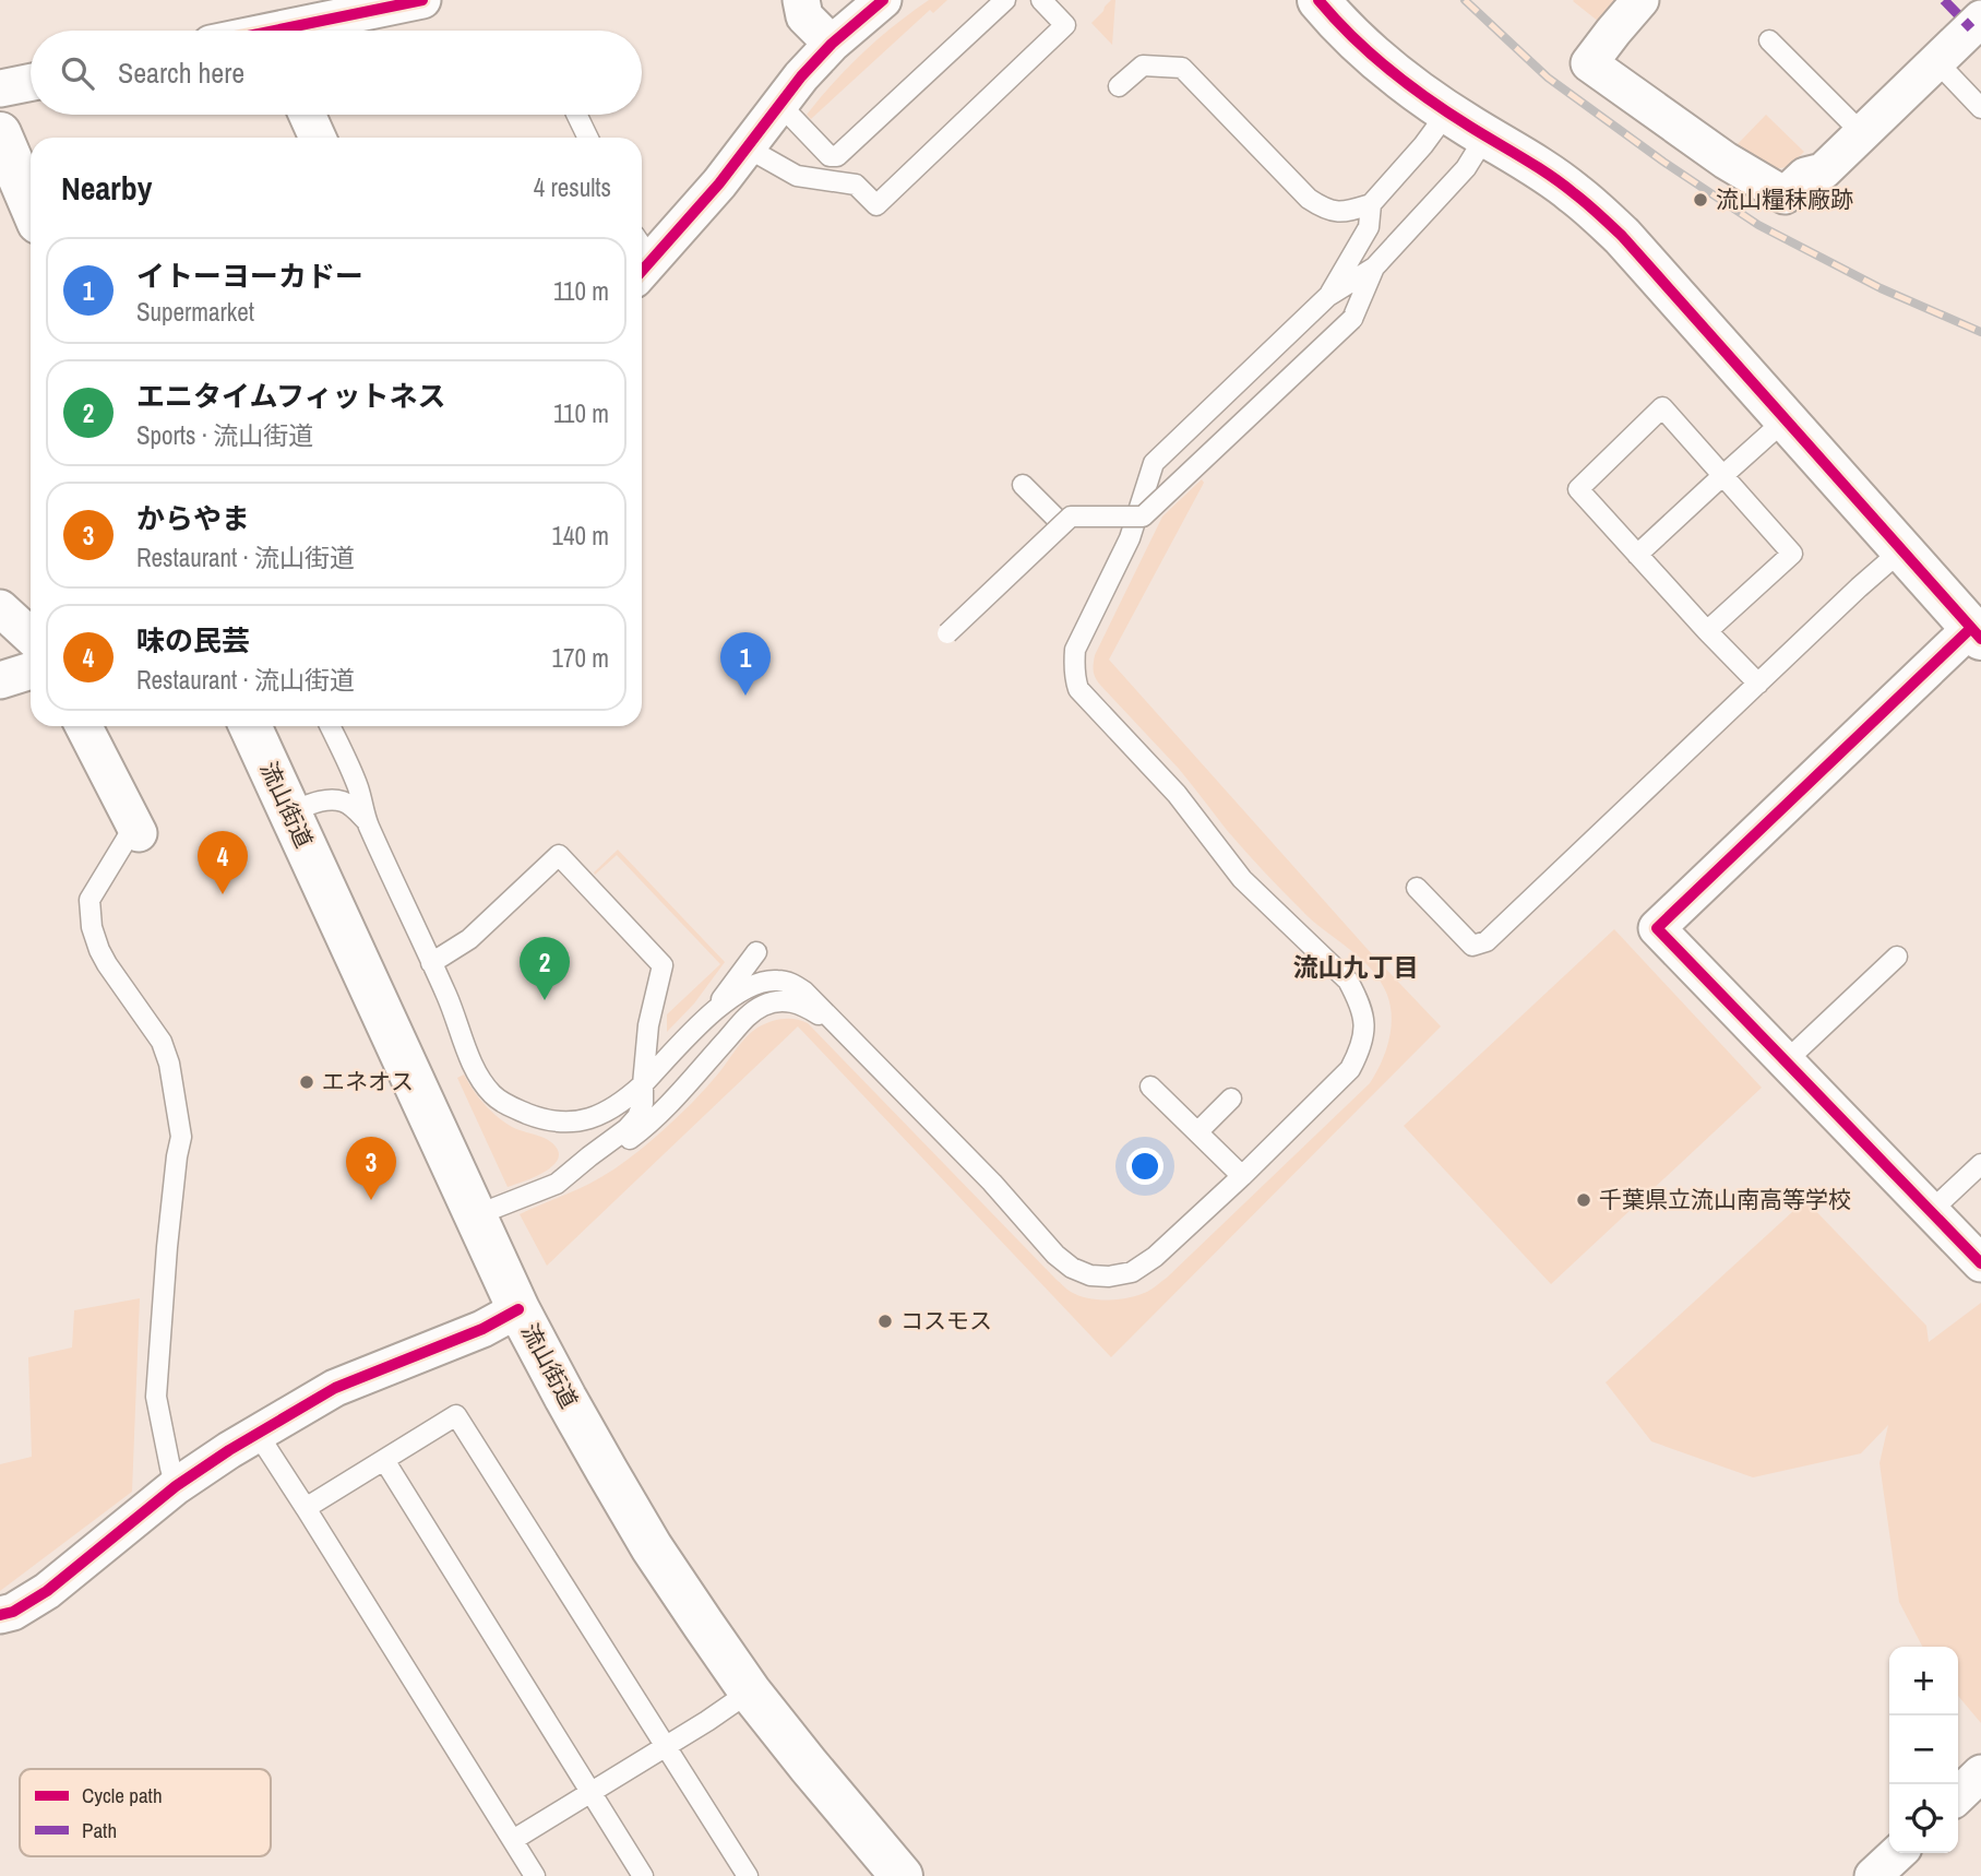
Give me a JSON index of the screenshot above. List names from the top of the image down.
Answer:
{
  "streets": {
    "main road": ["流山街道"]
  },
  "districts": ["流山九丁目"],
  "places": [
    "流山糧秣廠跡",
    "エネオス",
    "千葉県立流山南高等学校",
    "コスモス"
  ],
  "legend": ["Cycle path", "Path"],
  "page": {
    "search": "Search here",
    "heading": ["Nearby", "4 results"],
    "list": [
      {
        "mark": "1",
        "name": "イトーヨーカドー",
        "note": "Supermarket",
        "value": "110 m"
      },
      {
        "mark": "2",
        "name": "エニタイムフィットネス",
        "note": "Sports · 流山街道",
        "value": "110 m"
      },
      {
        "mark": "3",
        "name": "からやま",
        "note": "Restaurant · 流山街道",
        "value": "140 m"
      },
      {
        "mark": "4",
        "name": "味の民芸",
        "note": "Restaurant · 流山街道",
        "value": "170 m"
      }
    ],
    "pins": [
      "1",
      "4",
      "2",
      "3"
    ],
    "map_buttons": ["+", "−"]
  }
}
